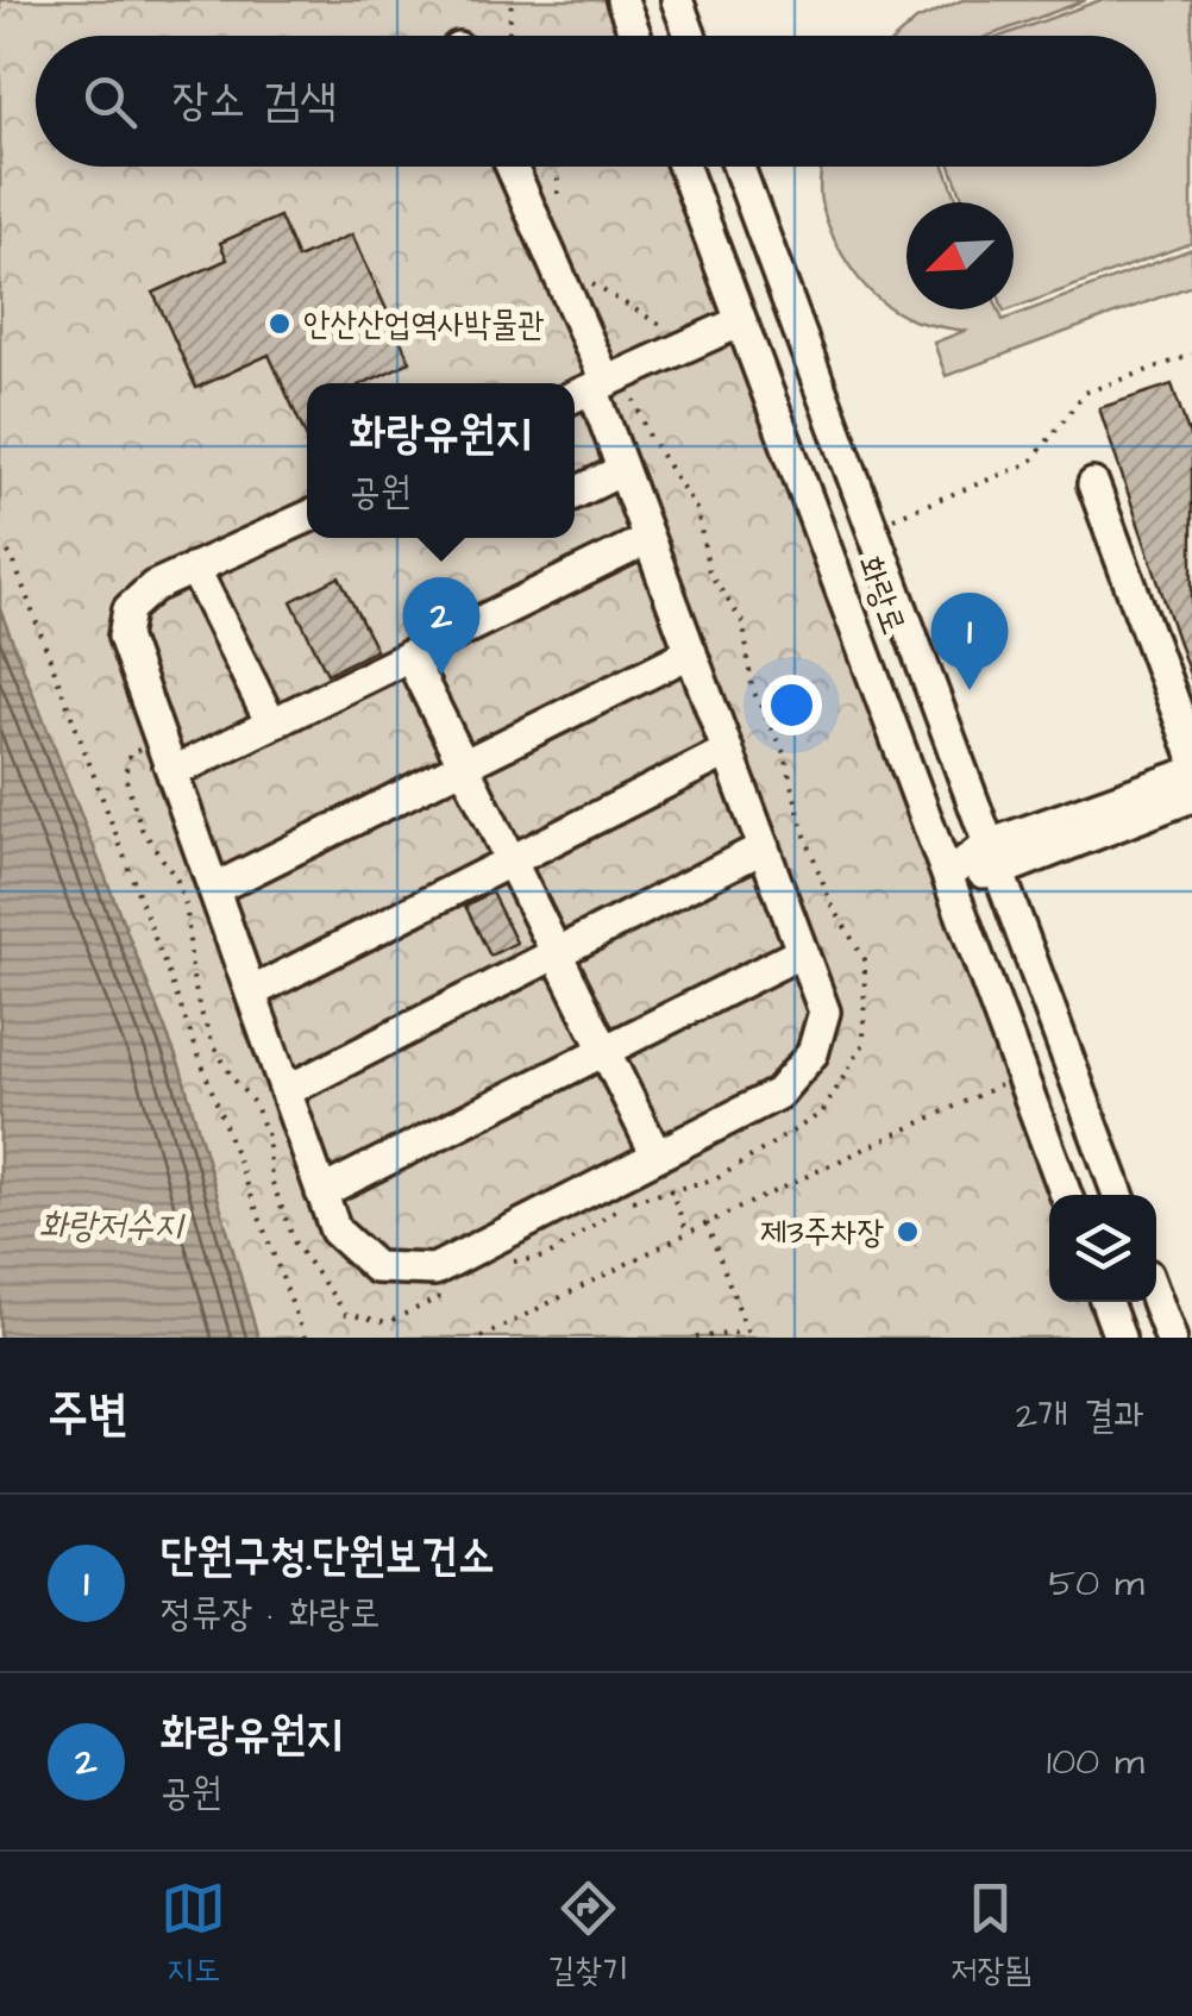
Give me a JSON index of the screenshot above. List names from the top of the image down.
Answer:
{
  "streets": {
    "street": ["화랑로"]
  },
  "water": ["화랑저수지"],
  "places": ["안산산업역사박물관", "제3주차장"],
  "north": "bottom left",
  "page": {
    "search": "장소 검색",
    "popup": ["화랑유원지", "공원"],
    "pins": ["2", "1"],
    "heading": ["주변", "2개 결과"],
    "list": [
      {
        "mark": "1",
        "name": "단원구청.단원보건소",
        "note": "정류장 · 화랑로",
        "value": "50 m"
      },
      {
        "mark": "2",
        "name": "화랑유원지",
        "note": "공원",
        "value": "100 m"
      }
    ],
    "nav": ["지도", "길찾기", "저장됨"]
  }
}
